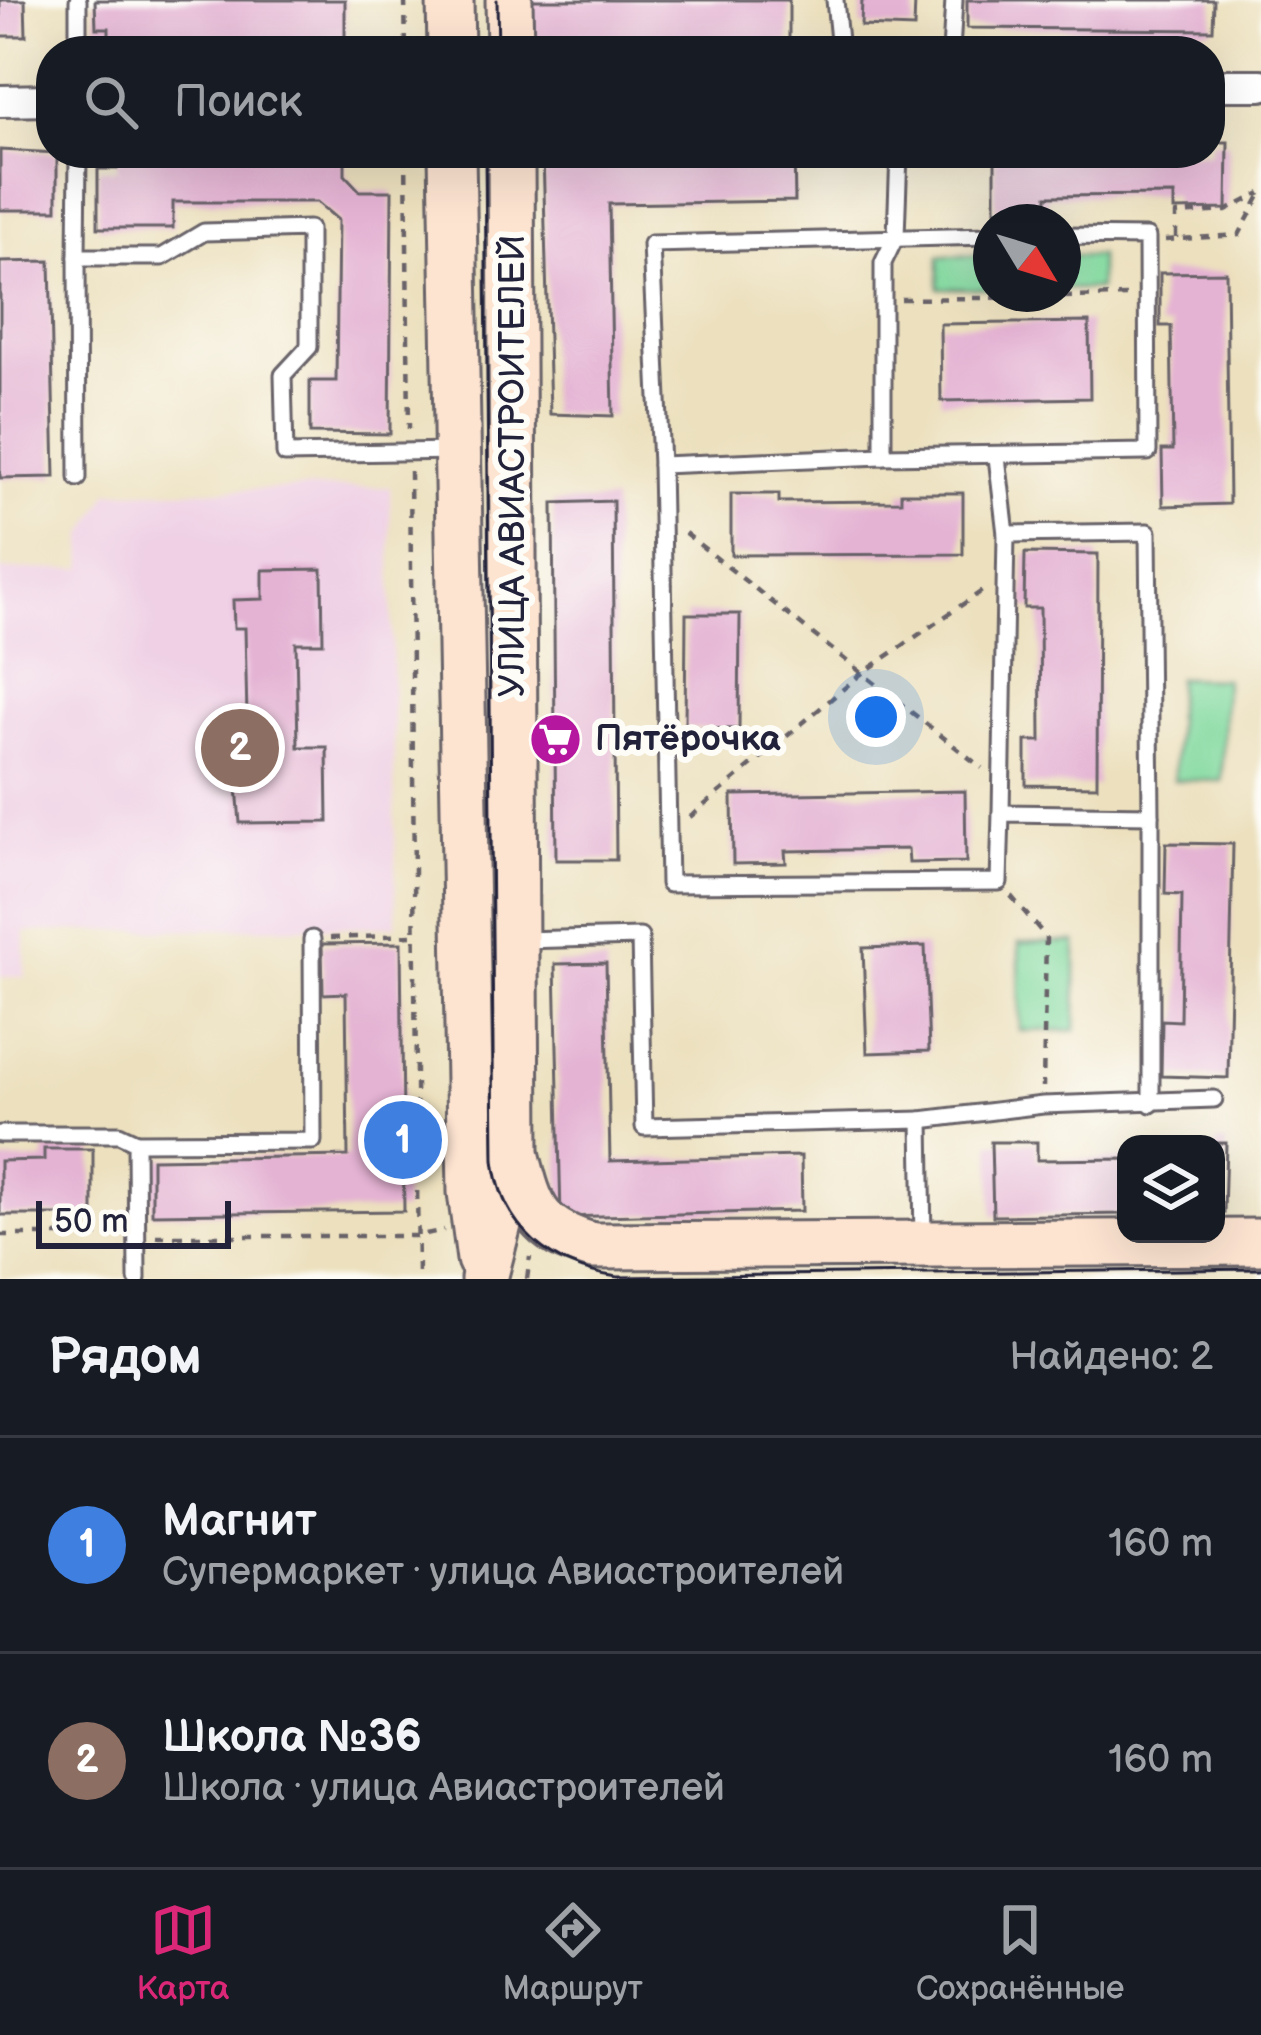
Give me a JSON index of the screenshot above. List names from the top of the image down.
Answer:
{
  "streets": {
    "main road": ["УЛИЦА АВИАСТРОИТЕЛЕЙ"]
  },
  "places": {
    "supermarket": ["Пятёрочка"]
  },
  "scale_bar": "50 m",
  "north": "bottom right",
  "page": {
    "search": "Поиск",
    "pins": ["2", "1"],
    "scale": "50 m",
    "heading": ["Рядом", "Найдено: 2"],
    "list": [
      {
        "mark": "1",
        "name": "Магнит",
        "note": "Супермаркет · улица Авиастроителей",
        "value": "160 m"
      },
      {
        "mark": "2",
        "name": "Школа №36",
        "note": "Школа · улица Авиастроителей",
        "value": "160 m"
      }
    ],
    "nav": ["Карта", "Маршрут", "Сохранённые"]
  }
}
